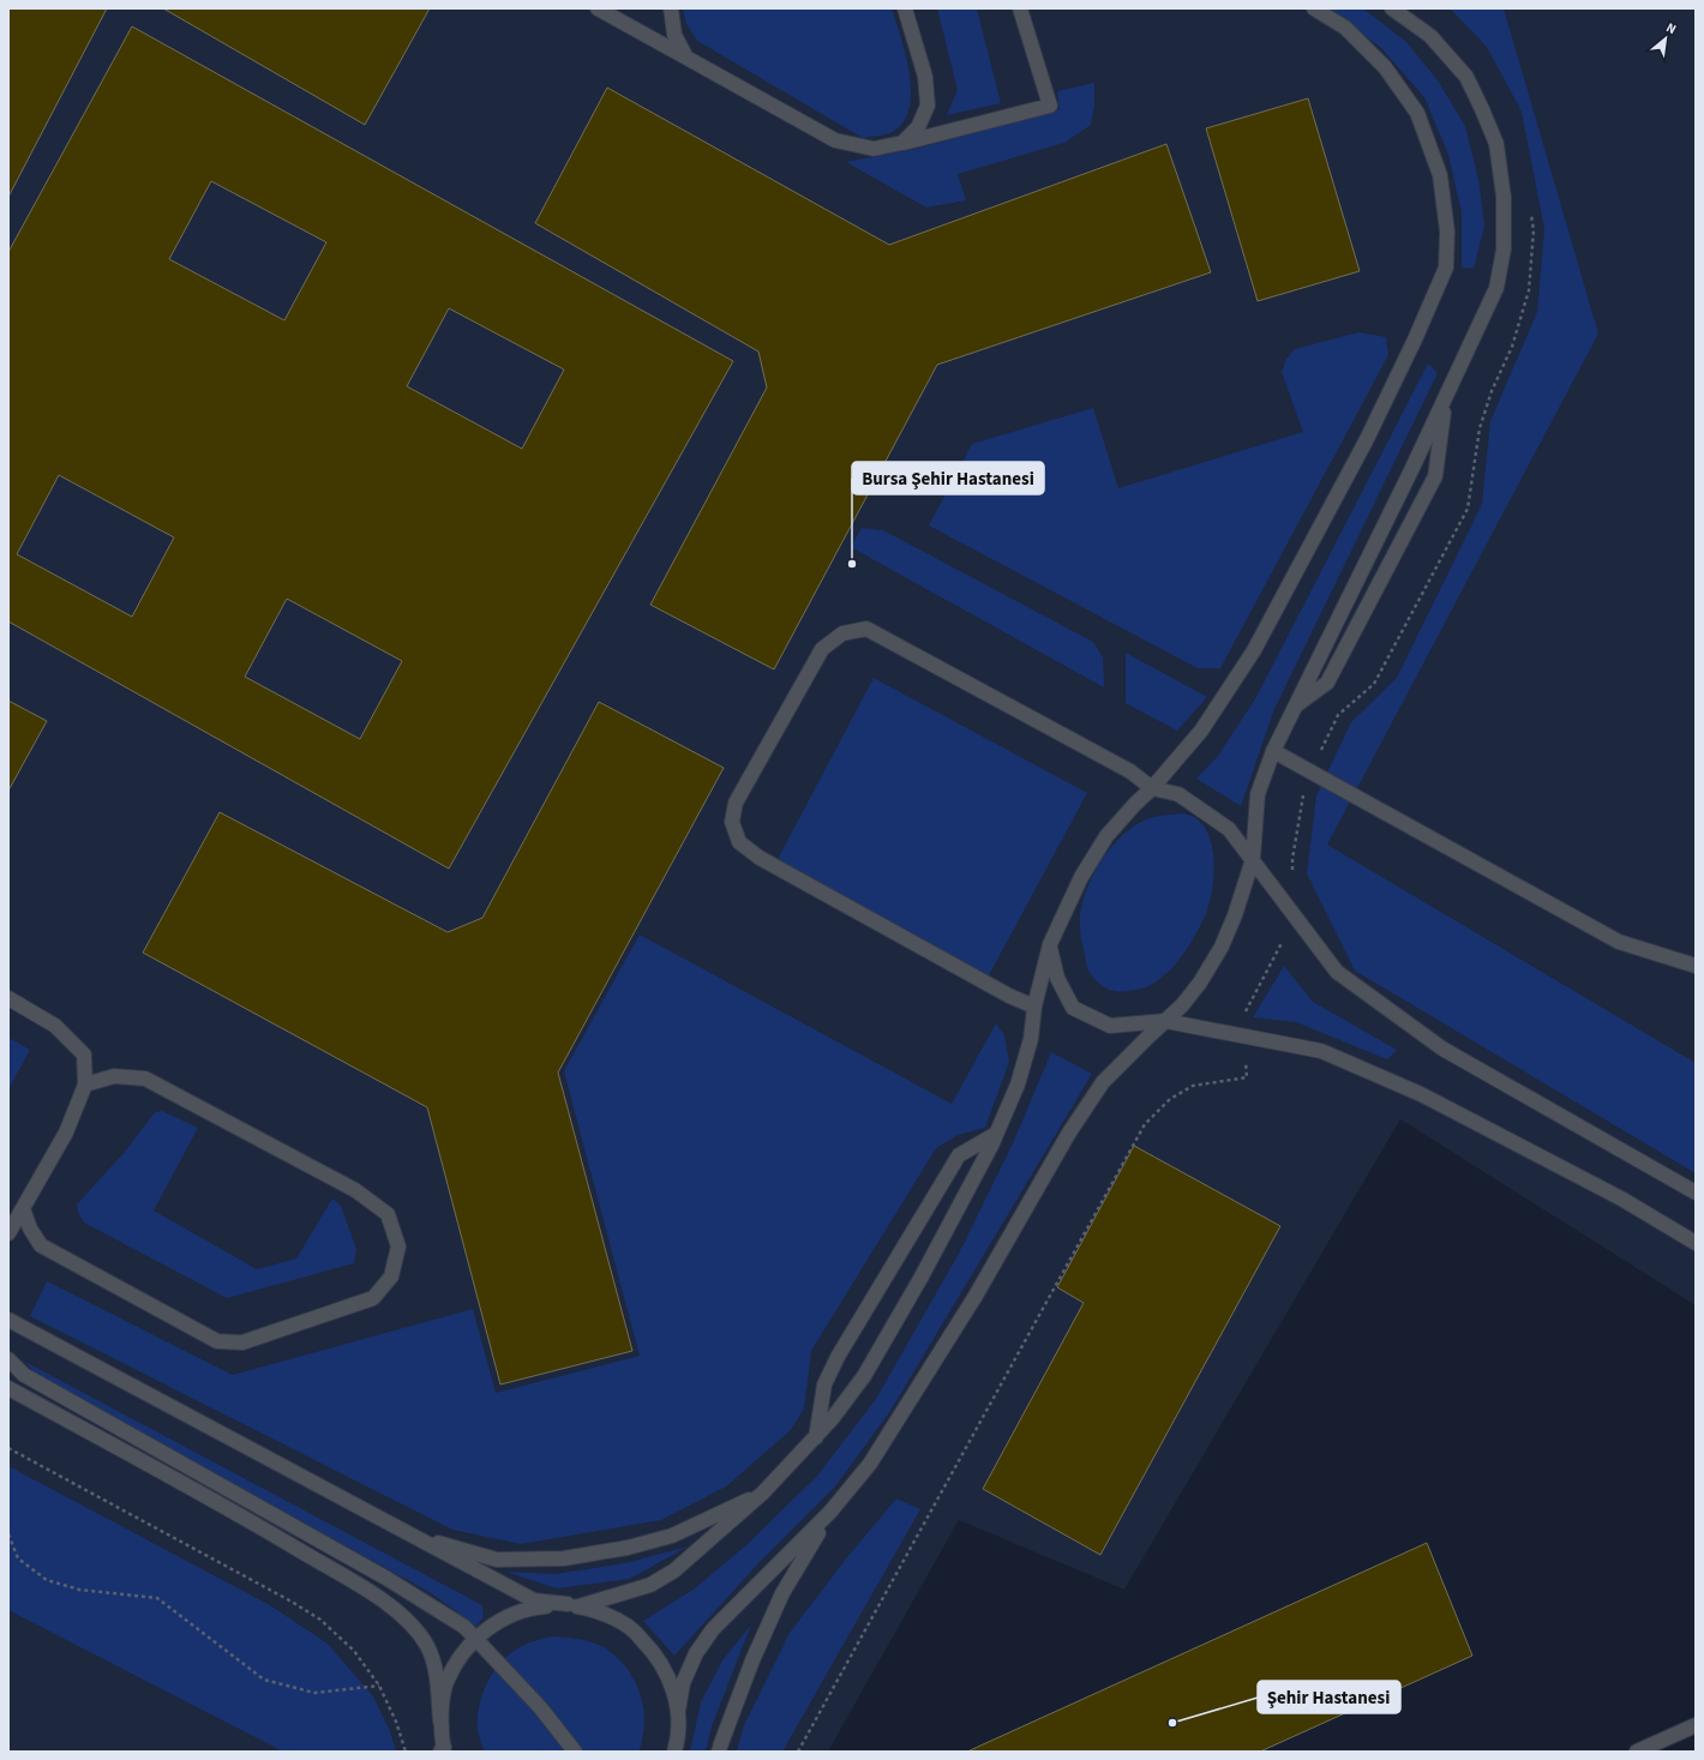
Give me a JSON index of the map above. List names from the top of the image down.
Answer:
{
  "places": ["Bursa Şehir Hastanesi", "Şehir Hastanesi"],
  "north": "top right"
}
